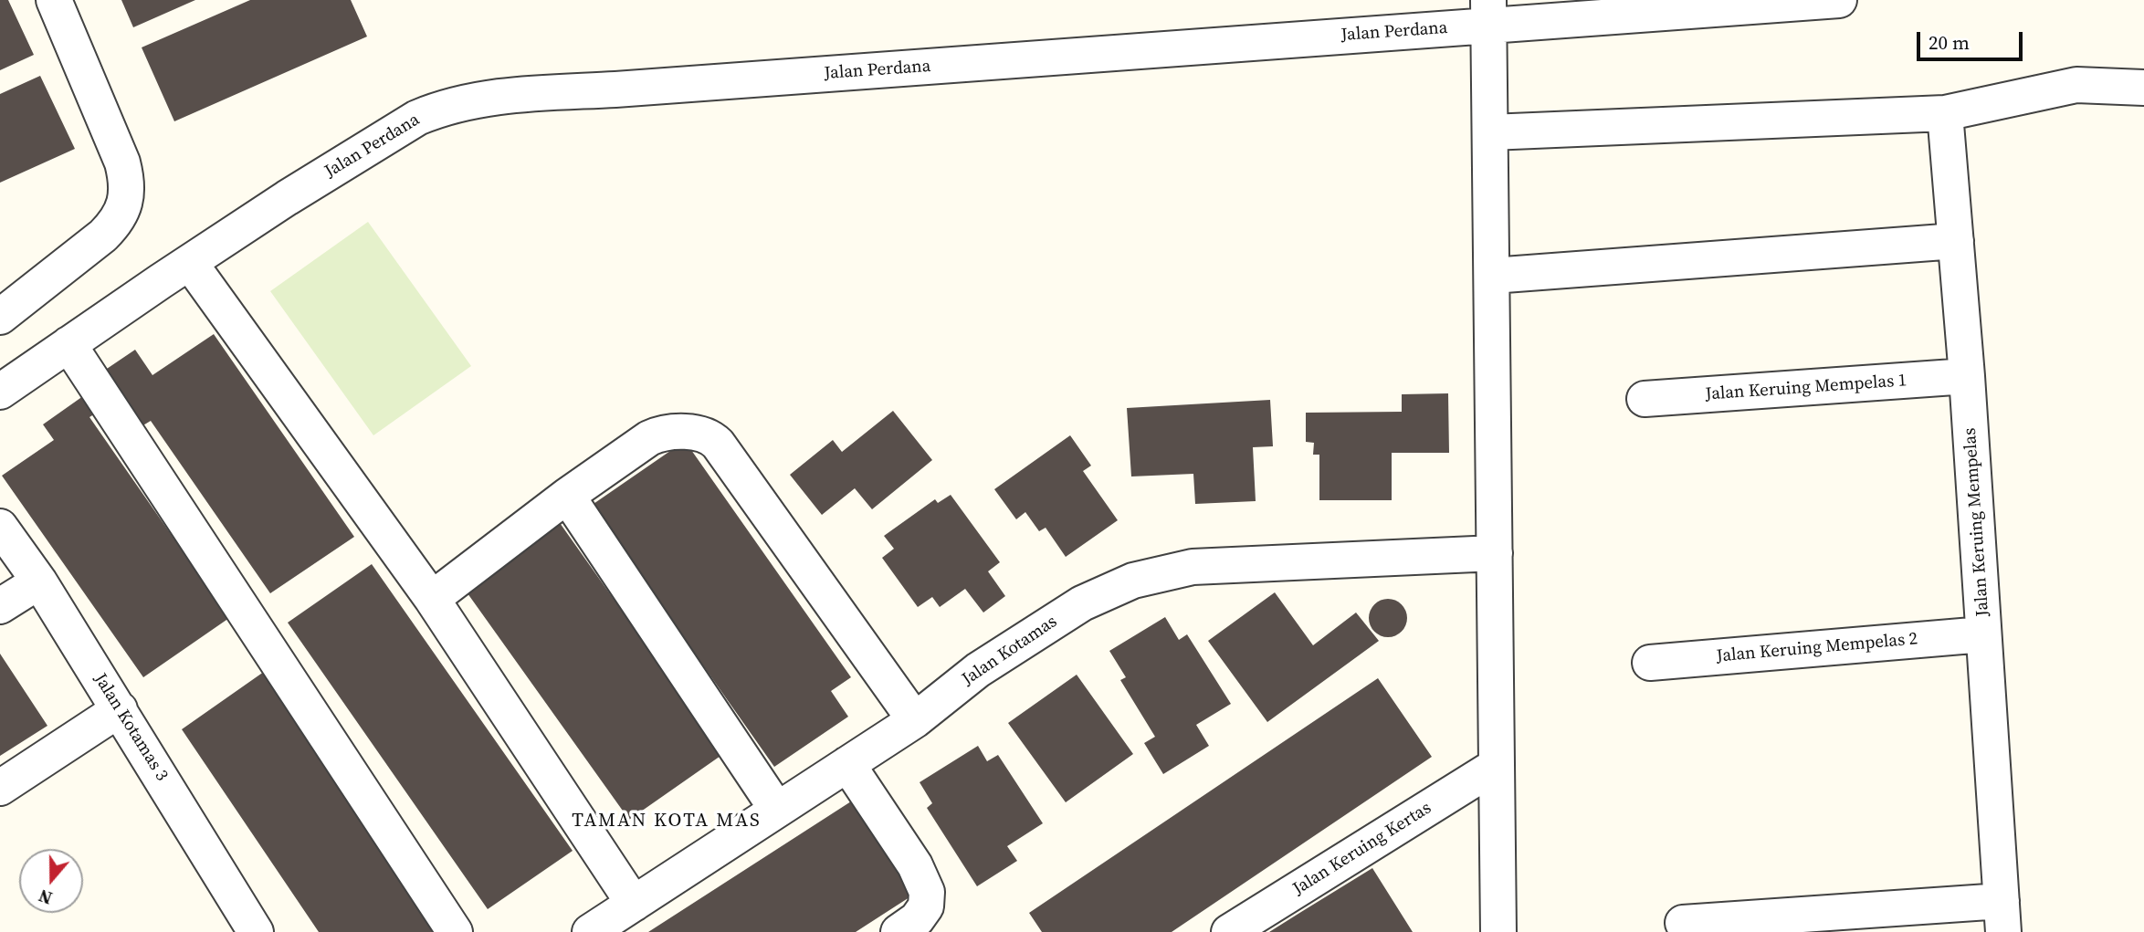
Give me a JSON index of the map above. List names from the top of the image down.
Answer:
{
  "streets": {
    "street": [
      "Jalan Perdana",
      "Jalan Keruing Mempelas 1",
      "Jalan Keruing Mempelas",
      "Jalan Keruing Mempelas 2",
      "Jalan Kotamas",
      "Jalan Kotamas 3",
      "Jalan Keruing Kertas"
    ]
  },
  "crossings": [
    ["Jalan Keruing Mempelas 1", "Jalan Keruing Mempelas"],
    ["Jalan Keruing Mempelas", "Jalan Keruing Mempelas 2"]
  ],
  "districts": ["TAMAN KOTA MAS"],
  "scale_bar": "20 m",
  "north": "bottom"
}
